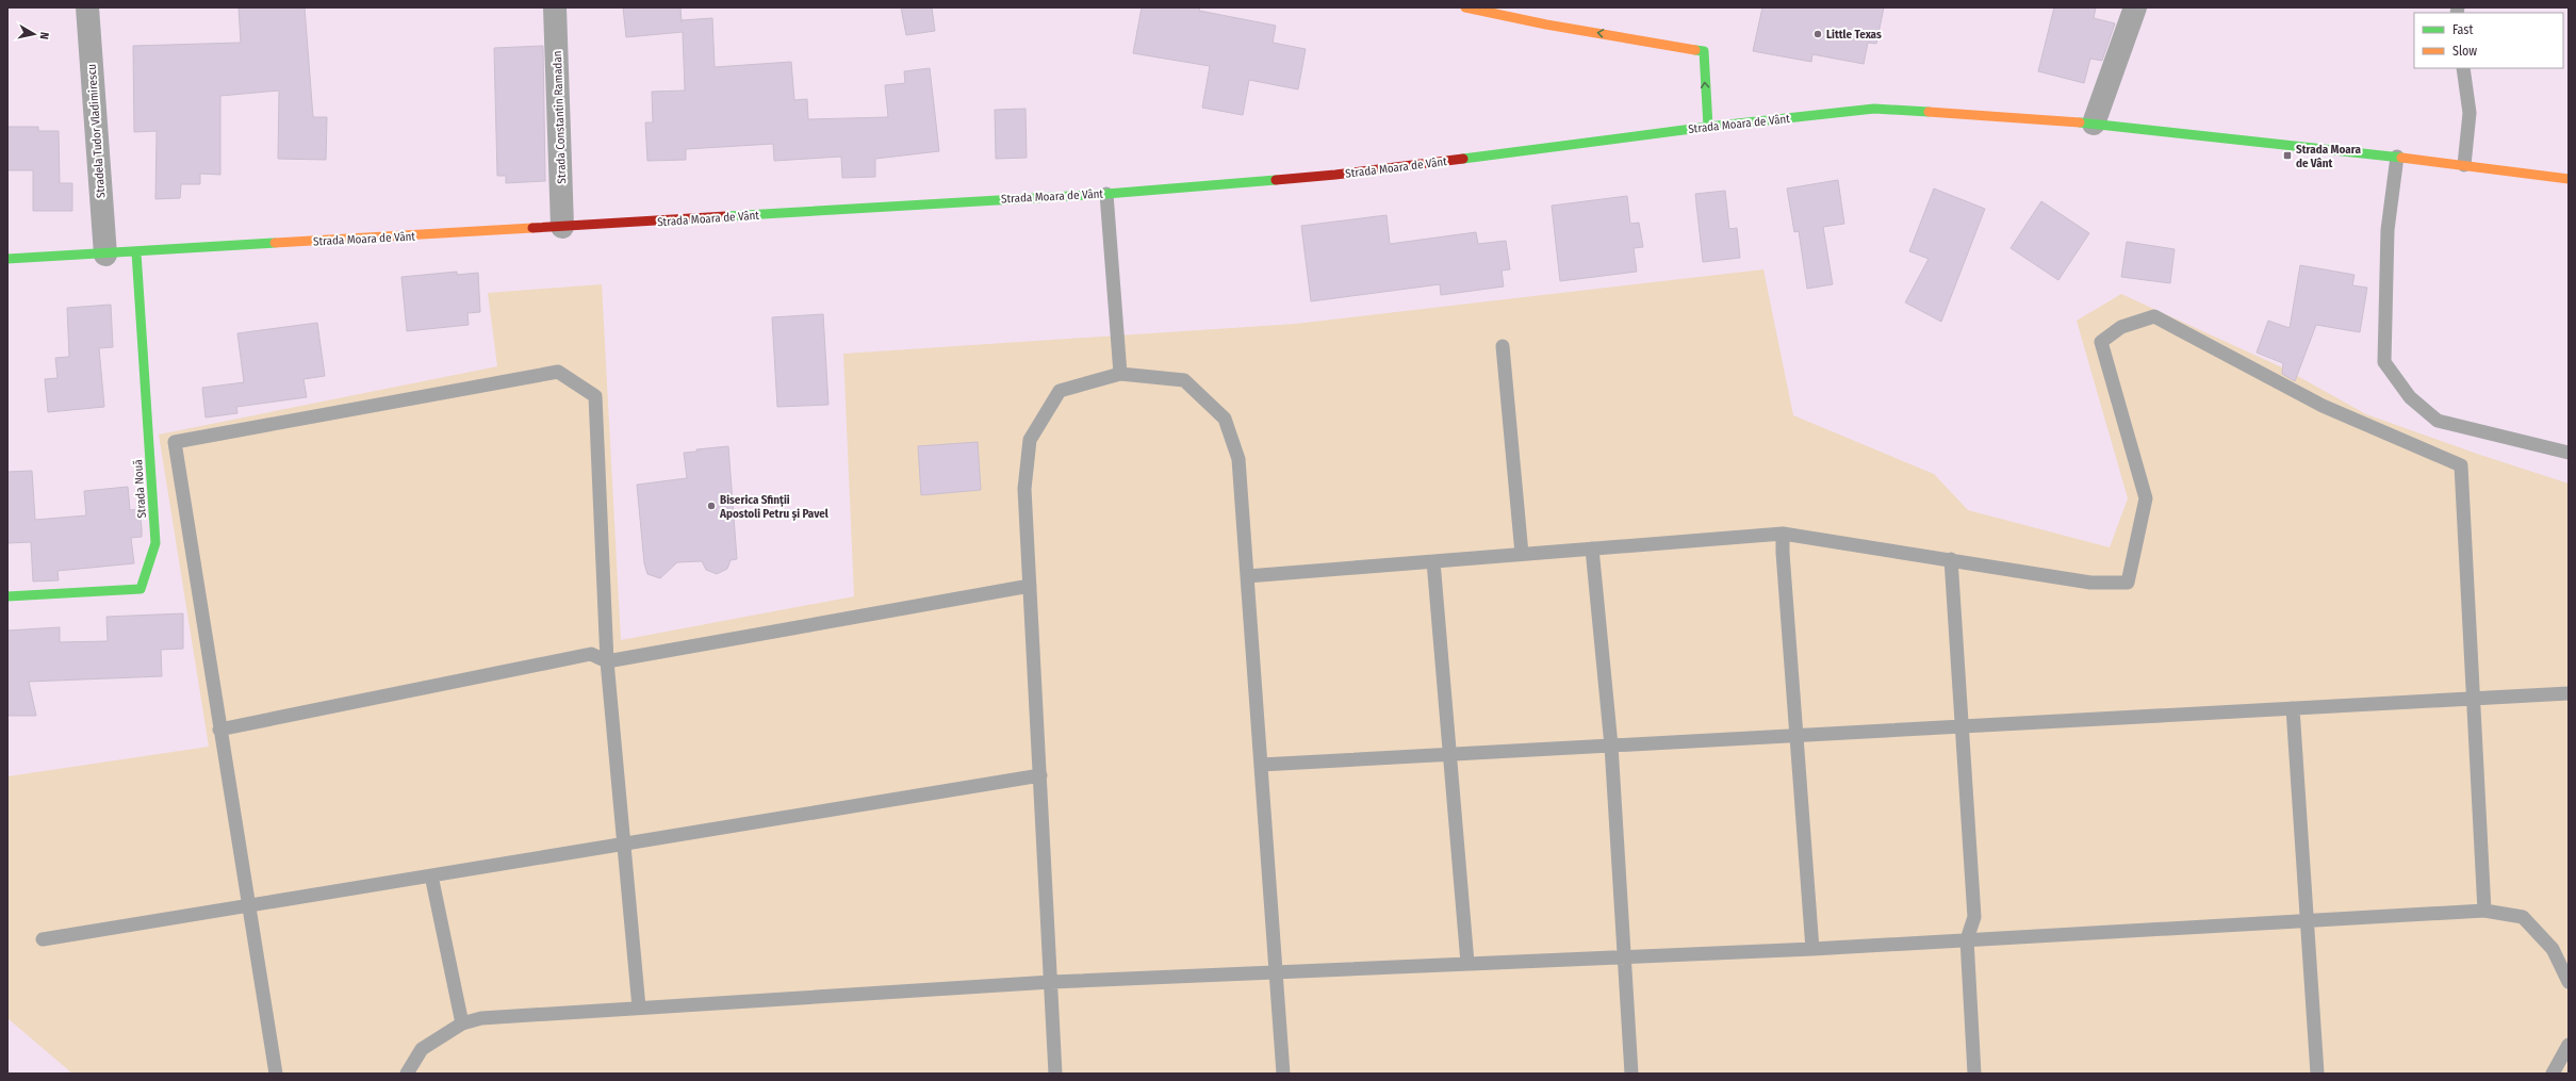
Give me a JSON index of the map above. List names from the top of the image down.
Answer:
{
  "streets": {
    "main road": ["Strada Moara de Vânt", "Strada Nouă"],
    "street": ["Strada Constantin Ramadan", "Stradela Tudor Vladimirescu"]
  },
  "crossings": [
    ["Strada Constantin Ramadan", "Strada Moara de Vânt"],
    ["Strada Moara de Vânt", "Stradela Tudor Vladimirescu"],
    ["Strada Moara de Vânt", "Strada Nouă"]
  ],
  "places": {
    "other": ["Little Texas", "Biserica Sfinții Apostoli Petru și Pavel"],
    "transit": ["Strada Moara de Vânt"]
  },
  "legend": ["Fast", "Slow"],
  "north": "right"
}
